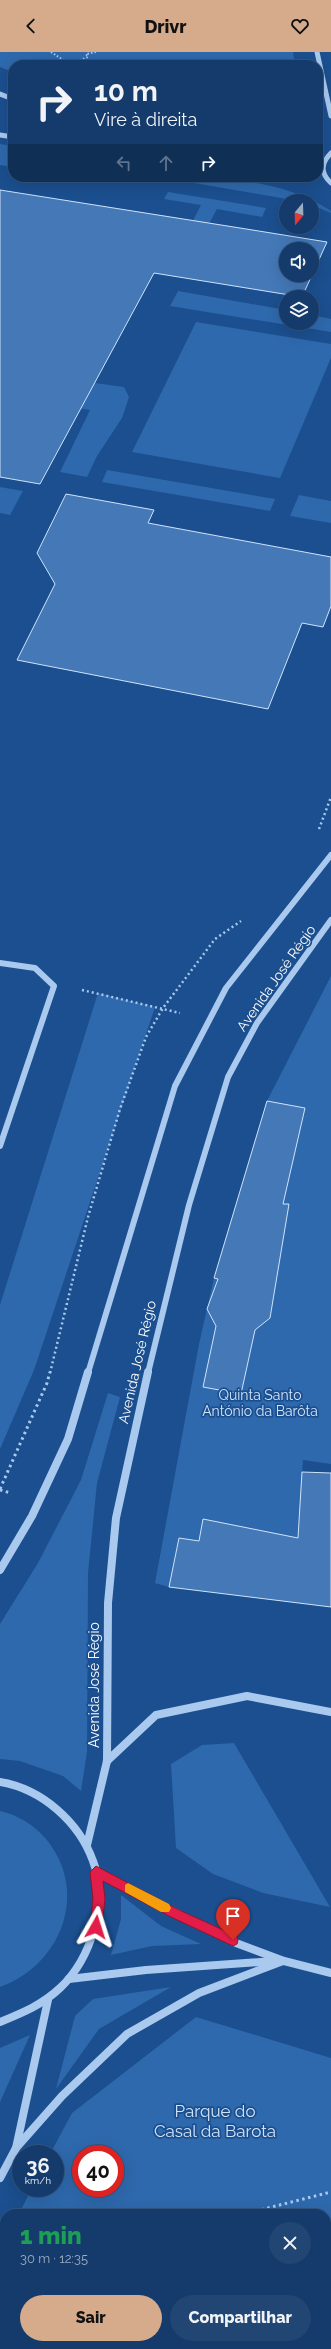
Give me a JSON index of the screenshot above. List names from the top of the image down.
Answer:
{
  "streets": {
    "street": ["Avenida José Régio"]
  },
  "parks": ["Quinta Santo António da Barôta", "Parque do Casal da Barota"],
  "north": "bottom",
  "page": {
    "header": "Drivr",
    "turn": ["10 m", "Vire à direita"],
    "speed": "36 km/h",
    "limit": "40",
    "heading": ["1 min", "30 m · 12:35"],
    "buttons": ["Sair", "Compartilhar"]
  }
}
